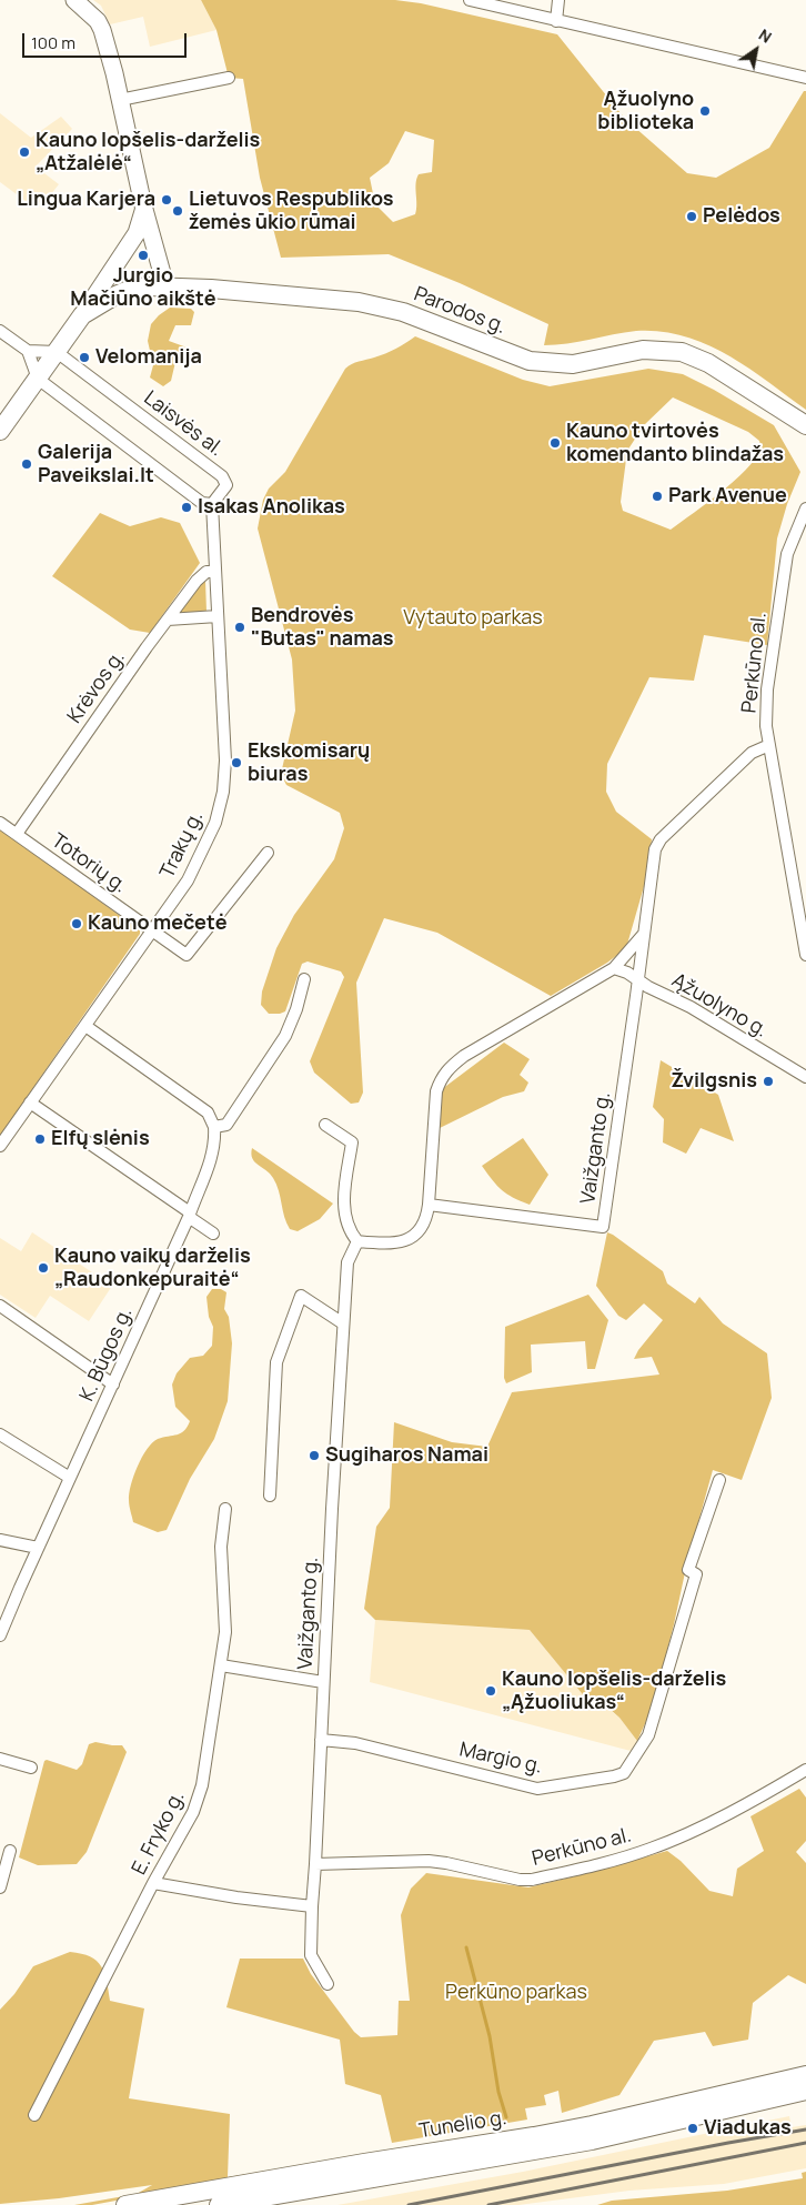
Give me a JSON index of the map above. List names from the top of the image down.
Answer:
{
  "streets": {
    "main road": ["Parodos g.", "Tunelio g."],
    "street": [
      "Laisvės al.",
      "Perkūno al.",
      "Krėvos g.",
      "Trakų g.",
      "Totorių g.",
      "Ąžuolyno g.",
      "Vaižganto g.",
      "K. Būgos g.",
      "Margio g.",
      "E. Fryko g."
    ]
  },
  "crossings": [
    ["Laisvės al.", "Trakų g."],
    ["Perkūno al.", "Vaižganto g."],
    ["Krėvos g.", "Trakų g."],
    ["Krėvos g.", "Totorių g."],
    ["Trakų g.", "Totorių g."],
    ["Ąžuolyno g.", "Vaižganto g."],
    ["Vaižganto g.", "Margio g."]
  ],
  "parks": ["Vytauto parkas", "Perkūno parkas"],
  "places": [
    "Ąžuolyno biblioteka",
    "Kauno lopšelis-darželis „Atžalėlė“",
    "Lingua Karjera",
    "Lietuvos Respublikos žemės ūkio rūmai",
    "Pelėdos",
    "Jurgio Mačiūno aikštė",
    "Velomanija",
    "Kauno tvirtovės komendanto blindažas",
    "Galerija Paveikslai.lt",
    "Park Avenue",
    "Isakas Anolikas",
    "Bendrovės \"Butas\" namas",
    "Ekskomisarų biuras",
    "Kauno mečetė",
    "Žvilgsnis",
    "Elfų slėnis",
    "Kauno vaikų darželis „Raudonkepuraitė“",
    "Sugiharos Namai",
    "Kauno lopšelis-darželis „Ąžuoliukas“",
    "Viadukas"
  ],
  "scale_bar": "100 m",
  "north": "top right"
}
